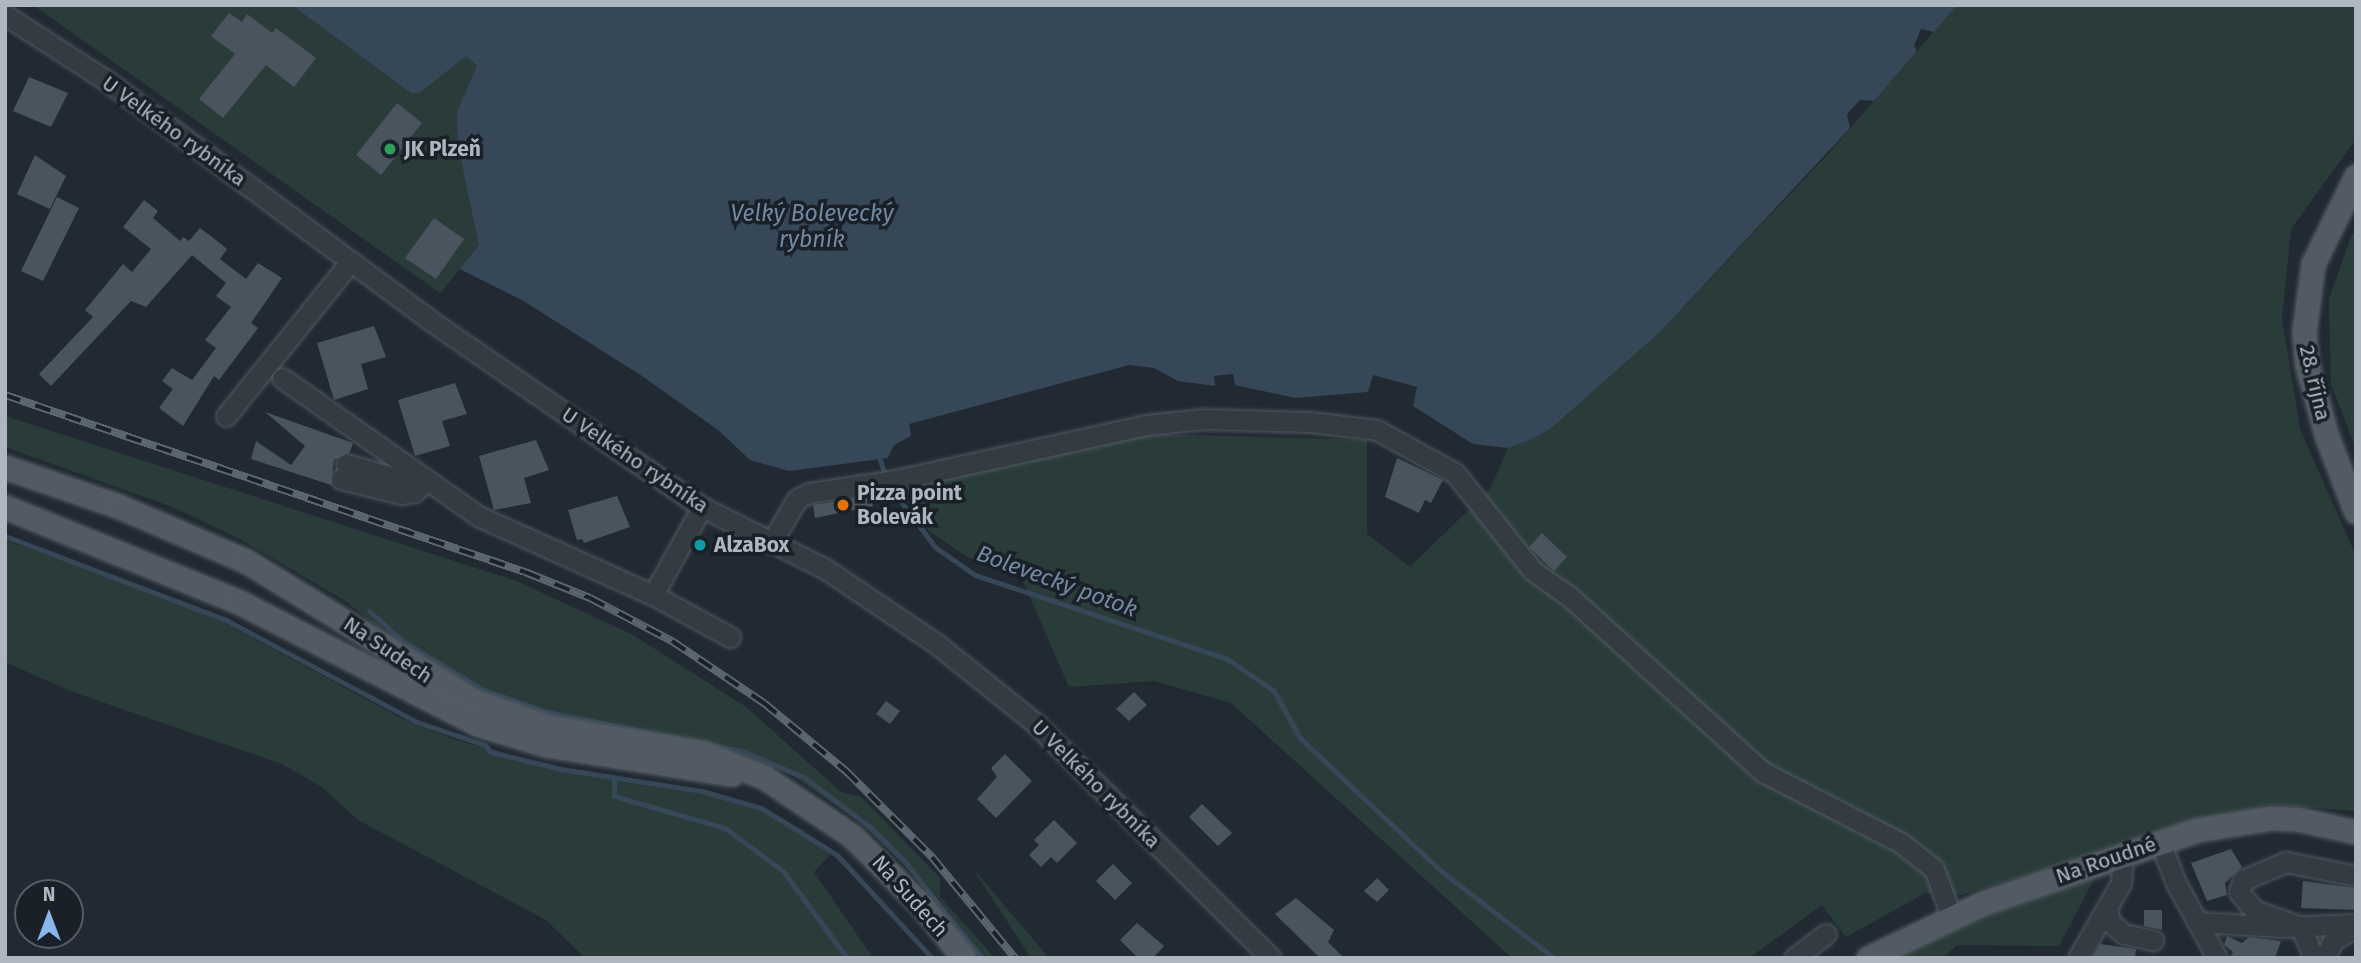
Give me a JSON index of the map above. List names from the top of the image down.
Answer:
{
  "streets": {
    "main road": ["28. října", "Na Sudech", "Na Roudné"],
    "street": ["U Velkého rybníka"]
  },
  "water": ["Velký Bolevecký rybník", "Bolevecký potok"],
  "places": ["JK Plzeň", "Pizza point Bolevák", "AlzaBox"],
  "north": "top"
}
